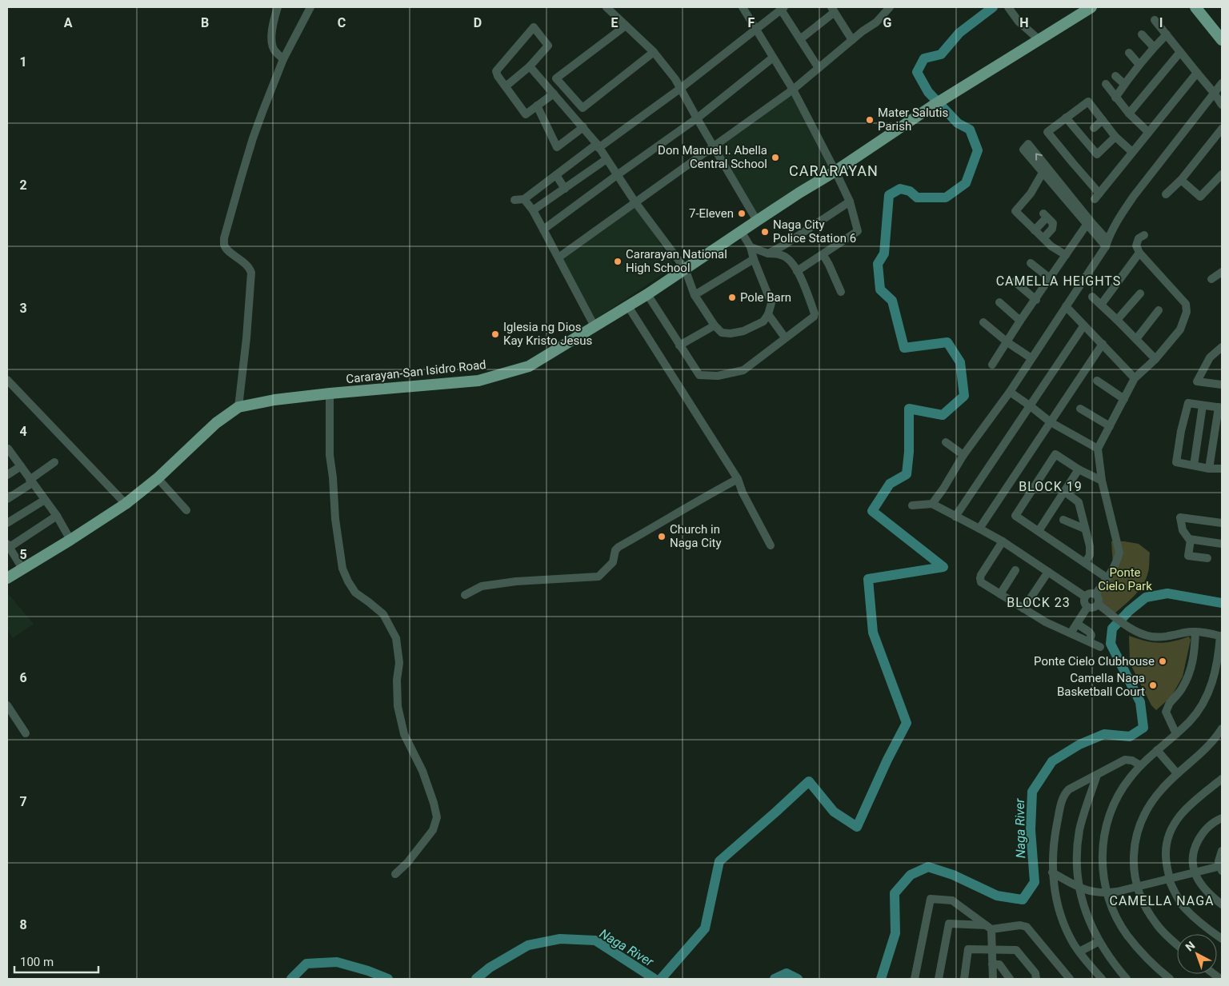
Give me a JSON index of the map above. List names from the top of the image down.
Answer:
{
  "streets": {
    "main road": ["Cararayan-San Isidro Road"]
  },
  "districts": [
    "CARARAYAN",
    "CAMELLA HEIGHTS",
    "BLOCK 19",
    "BLOCK 23",
    "CAMELLA NAGA"
  ],
  "water": ["Naga River"],
  "parks": ["Ponte Cielo Park"],
  "places": [
    "Mater Salutis Parish",
    "Don Manuel I. Abella Central School",
    "7-Eleven",
    "Naga City Police Station 6",
    "Cararayan National High School",
    "Pole Barn",
    "Iglesia ng Dios Kay Kristo Jesus",
    "Church in Naga City",
    "Ponte Cielo Clubhouse",
    "Camella Naga Basketball Court"
  ],
  "scale_bar": "100 m",
  "north": "top left",
  "grid": {
    "columns": [
      "A",
      "B",
      "C",
      "D",
      "E",
      "F",
      "G",
      "H",
      "I"
    ],
    "rows": [
      "1",
      "2",
      "3",
      "4",
      "5",
      "6",
      "7",
      "8"
    ]
  }
}
